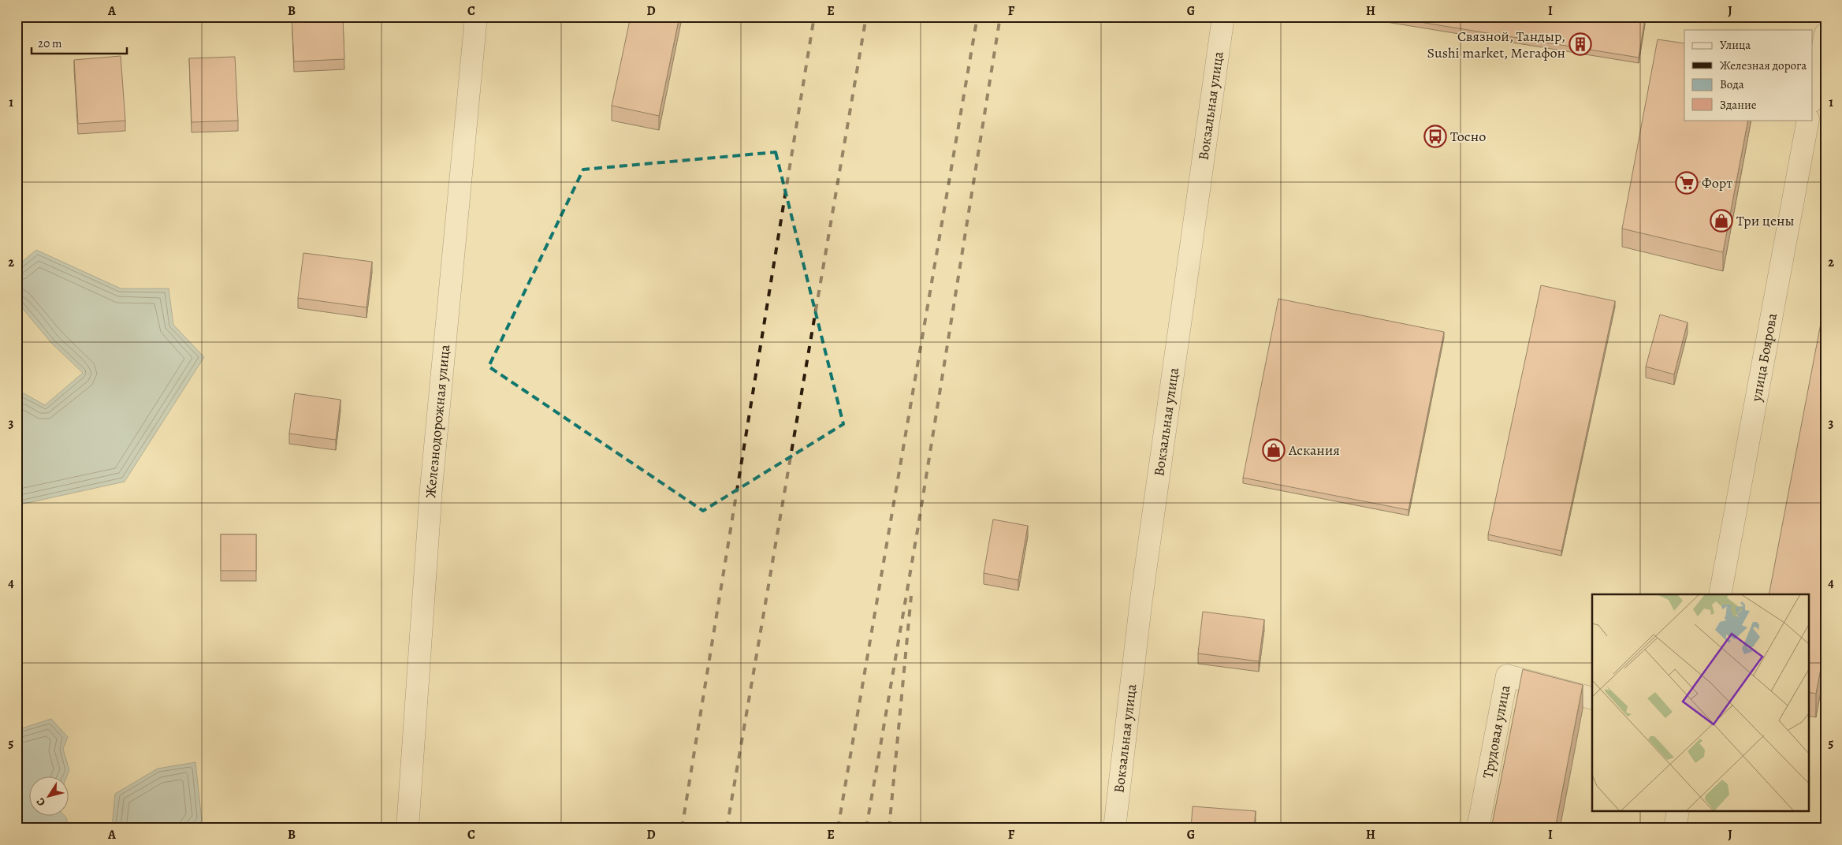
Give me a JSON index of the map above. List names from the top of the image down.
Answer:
{
  "streets": {
    "street": [
      "Вокзальная улица",
      "улица Боярова",
      "Железнодорожная улица",
      "Трудовая улица"
    ]
  },
  "places": {
    "building": ["Связной, Тандыр, Sushi market, Мегафон"],
    "bus stop": ["Тосно"],
    "supermarket": ["Форт"],
    "shop": ["Три цены", "Аскания"]
  },
  "legend": [
    "Улица",
    "Железная дорога",
    "Вода",
    "Здание"
  ],
  "scale_bar": "20 m",
  "north": "bottom left",
  "grid": {
    "columns": [
      "A",
      "B",
      "C",
      "D",
      "E",
      "F",
      "G",
      "H",
      "I",
      "J"
    ],
    "rows": [
      "1",
      "2",
      "3",
      "4",
      "5"
    ]
  }
}
